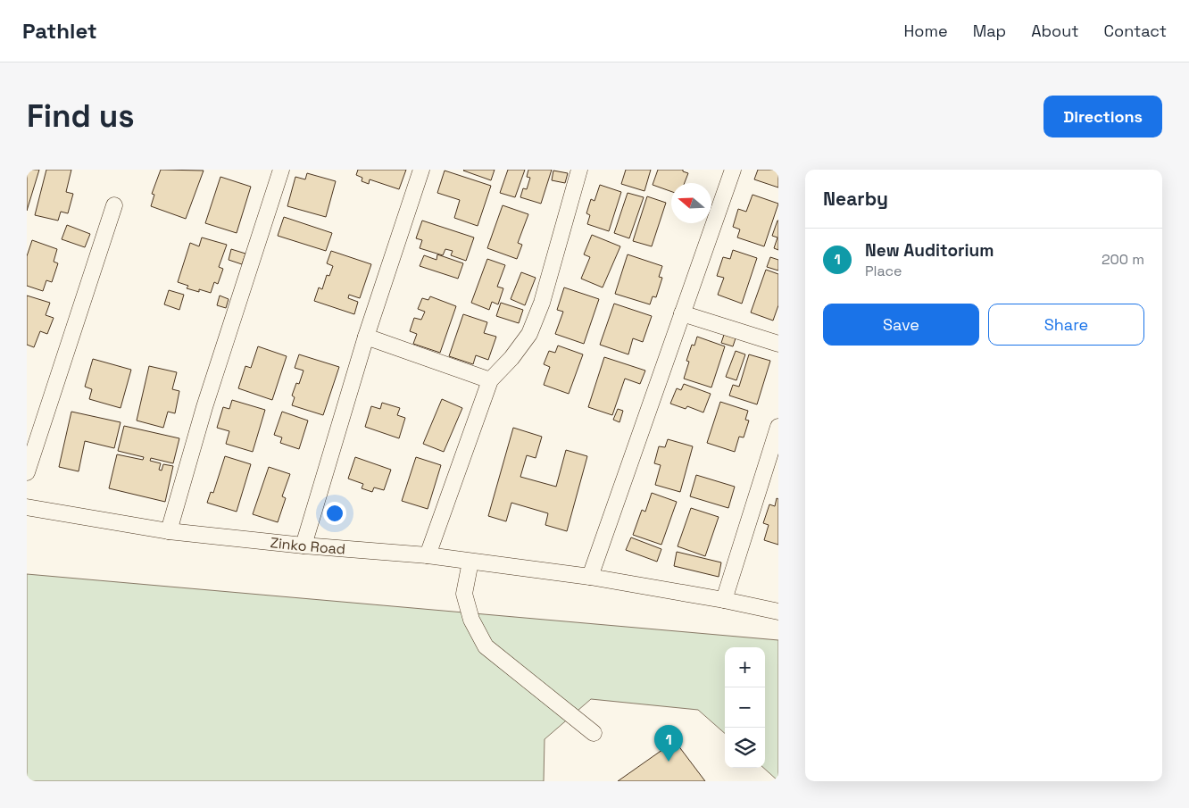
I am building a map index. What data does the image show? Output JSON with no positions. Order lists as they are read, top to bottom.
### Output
{
  "streets": {
    "street": ["Zinko Road"]
  },
  "north": "left",
  "page": {
    "header": "Pathlet",
    "nav": [
      "Home",
      "Map",
      "About",
      "Contact"
    ],
    "buttons": [
      "Directions",
      ["Save", "Share"]
    ],
    "title": "Find us",
    "heading": "Nearby",
    "list": [
      {
        "mark": "1",
        "name": "New Auditorium",
        "note": "Place",
        "value": "200 m"
      }
    ],
    "map_buttons": ["+", "−"],
    "pins": "1"
  }
}
